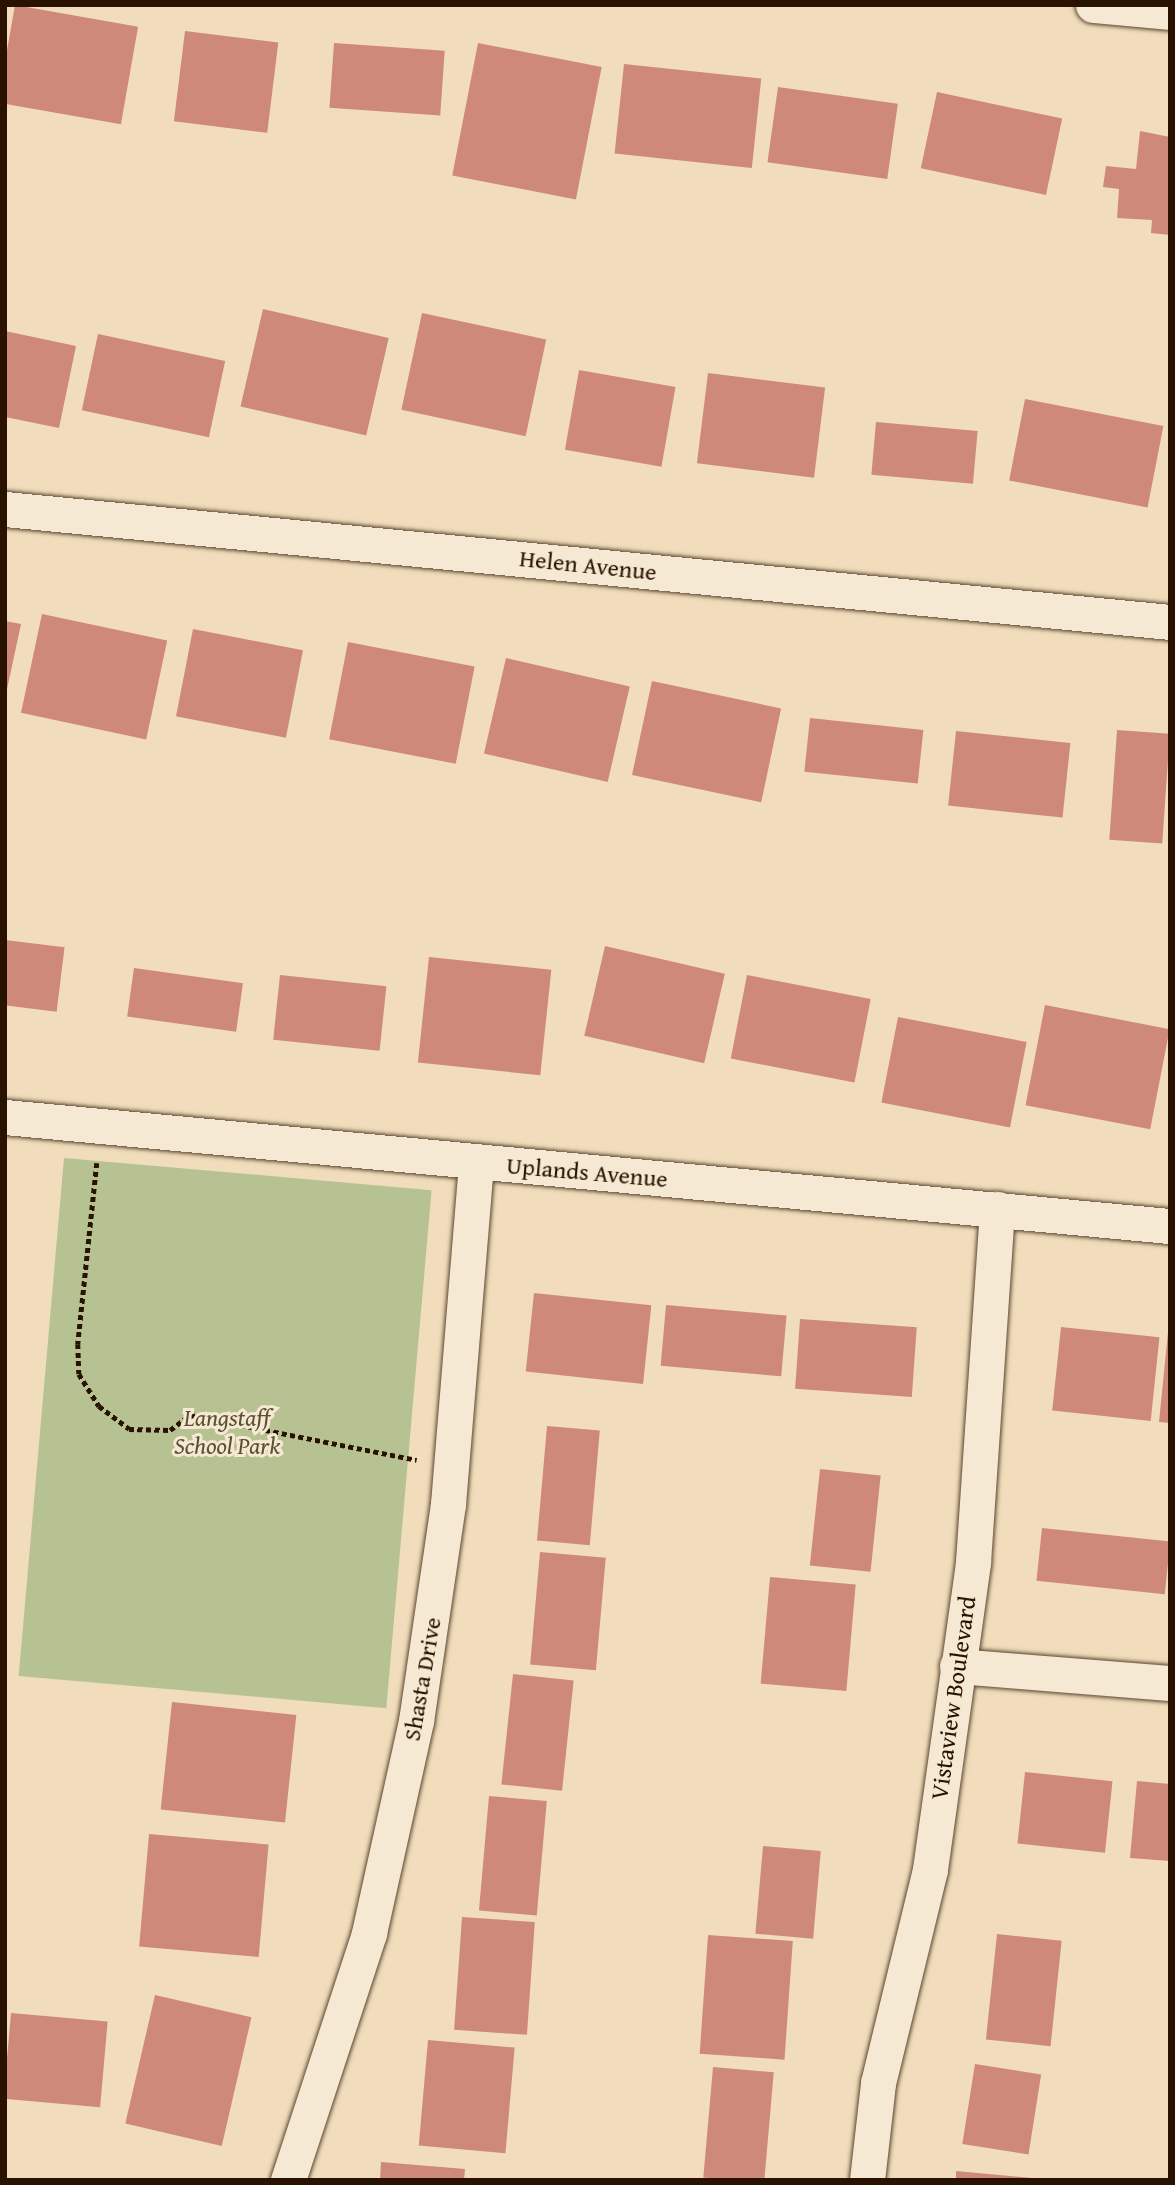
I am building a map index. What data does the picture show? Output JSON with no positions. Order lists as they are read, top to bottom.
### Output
{
  "streets": {
    "street": [
      "Helen Avenue",
      "Uplands Avenue",
      "Shasta Drive",
      "Vistaview Boulevard"
    ]
  },
  "crossings": [
    ["Uplands Avenue", "Shasta Drive"],
    ["Uplands Avenue", "Vistaview Boulevard"]
  ],
  "parks": ["Langstaff School Park"]
}
